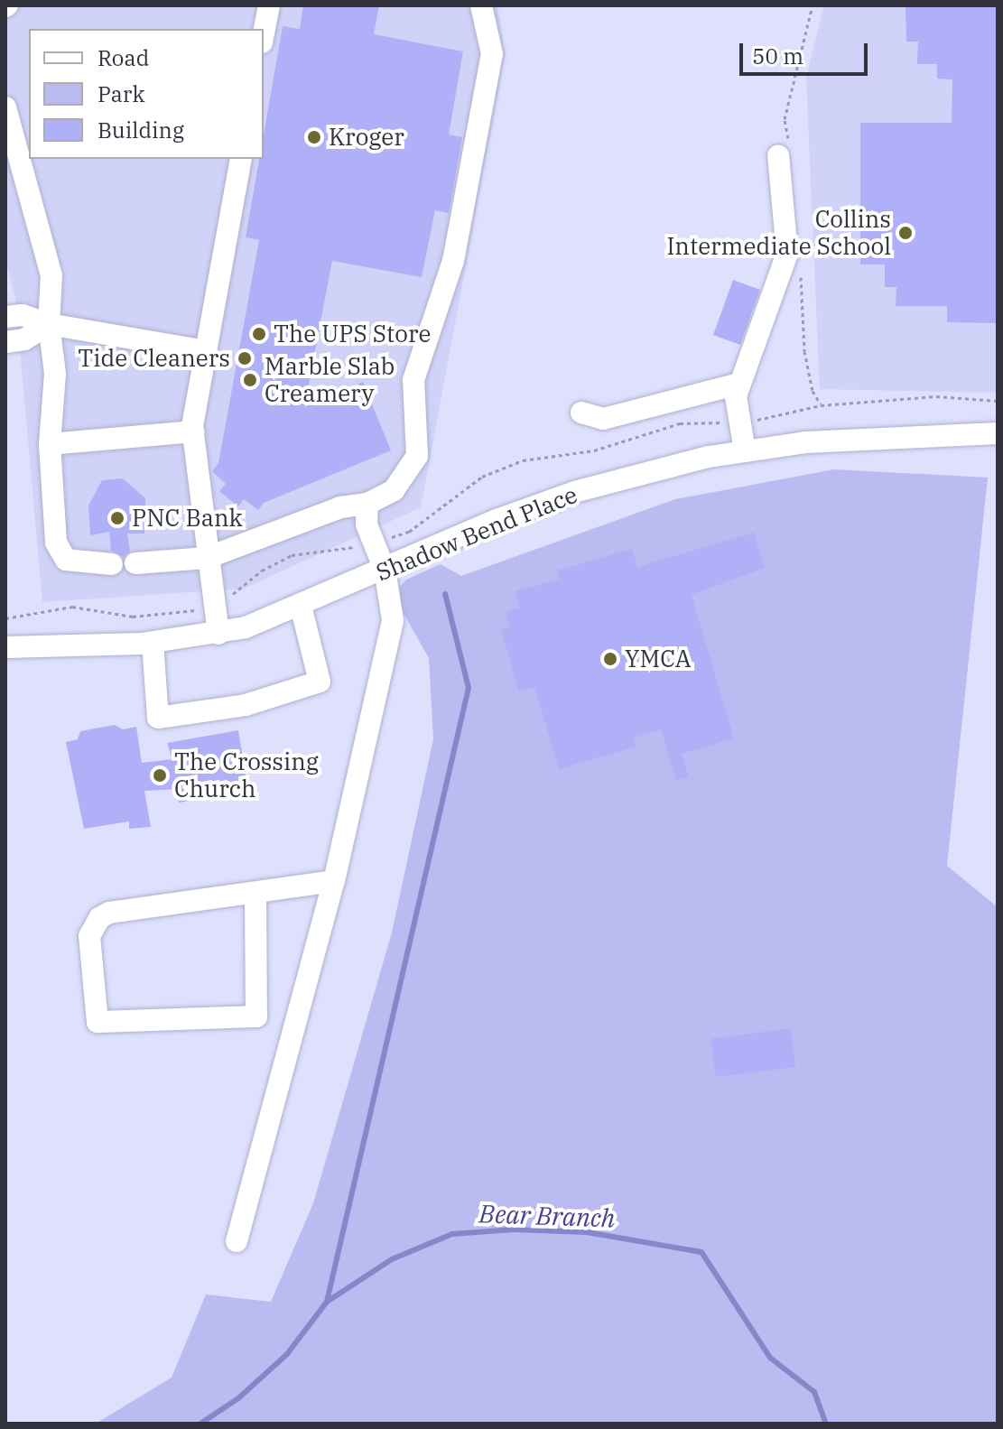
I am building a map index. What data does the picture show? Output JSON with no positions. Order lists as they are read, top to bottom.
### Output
{
  "streets": {
    "street": ["Shadow Bend Place"]
  },
  "water": ["Bear Branch"],
  "places": [
    "Kroger",
    "Collins Intermediate School",
    "The UPS Store",
    "Tide Cleaners",
    "Marble Slab Creamery",
    "PNC Bank",
    "YMCA",
    "The Crossing Church"
  ],
  "legend": ["Road", "Park", "Building"],
  "scale_bar": "50 m"
}
